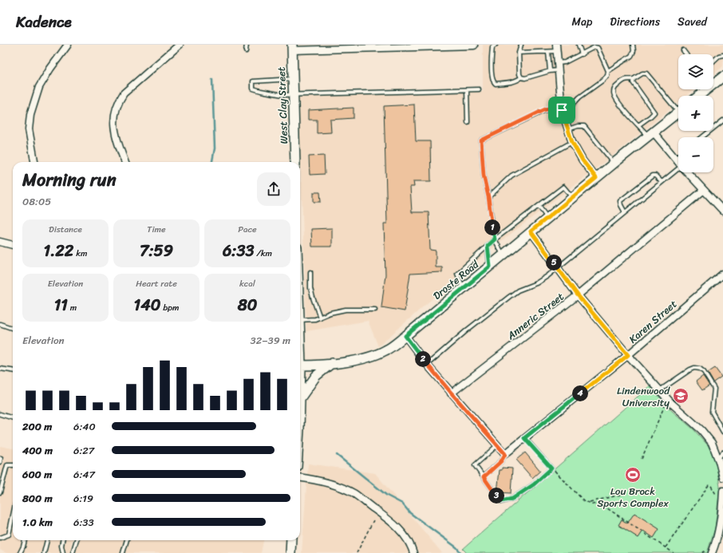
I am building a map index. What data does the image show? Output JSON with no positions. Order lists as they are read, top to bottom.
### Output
{
  "streets": {
    "street": [
      "West Clay Street",
      "Droste Road",
      "Anneric Street",
      "Karen Street"
    ]
  },
  "places": {
    "school or university": ["Lindenwood University"],
    "sports": ["Lou Brock Sports Complex"]
  },
  "page": {
    "header": "Kadence",
    "nav": ["Map", "Directions", "Saved"],
    "map_buttons": ["+", "−"],
    "heading": ["Morning run", "08:05"],
    "stats": [
      ["Distance", "1.22 km"],
      ["Time", "7:59"],
      ["Pace", "6:33 /km"],
      ["Elevation", "11 m"],
      ["Heart rate", "140 bpm"],
      ["kcal", "80"]
    ],
    "pins": [
      "1",
      "5",
      "2",
      "4",
      "3"
    ],
    "chart": ["Elevation", "32–39 m"],
    "list": [
      {
        "name": "200 m",
        "note": "6:40"
      },
      {
        "name": "400 m",
        "note": "6:27"
      },
      {
        "name": "600 m",
        "note": "6:47"
      },
      {
        "name": "800 m",
        "note": "6:19"
      },
      {
        "name": "1.0 km",
        "note": "6:33"
      }
    ]
  }
}
